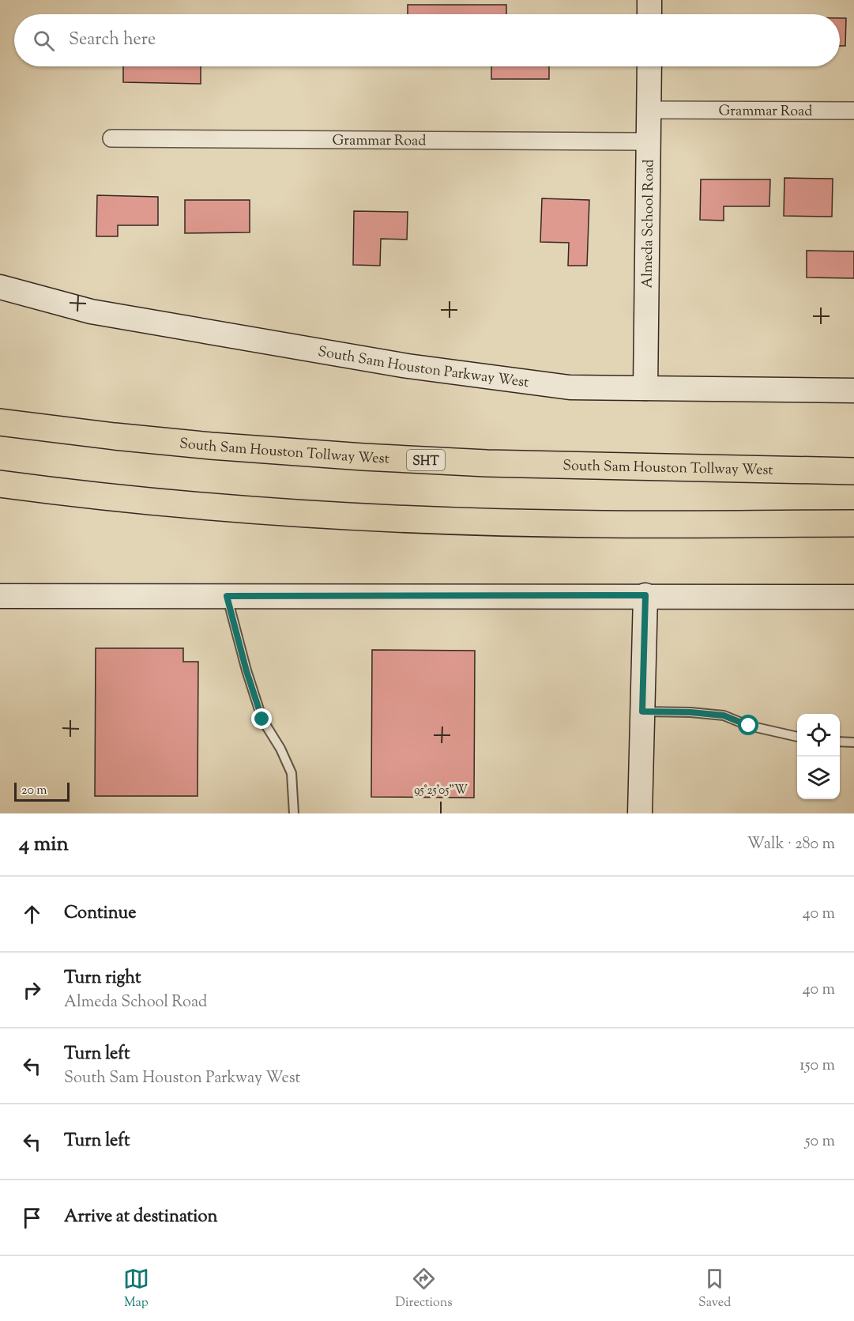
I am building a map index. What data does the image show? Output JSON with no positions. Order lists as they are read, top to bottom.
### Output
{
  "streets": {
    "highway": ["South Sam Houston Tollway West", "SHT"],
    "main road": ["Almeda School Road", "South Sam Houston Parkway West"],
    "street": ["Grammar Road"]
  },
  "crossings": [
    ["Grammar Road", "Almeda School Road"],
    ["Almeda School Road", "South Sam Houston Parkway West"]
  ],
  "scale_bar": "20 m",
  "page": {
    "search": "Search here",
    "scale": "20 m",
    "heading": ["4 min", "Walk · 280 m"],
    "list": [
      ["Continue", "40 m"],
      ["Turn right", "Almeda School Road", "40 m"],
      ["Turn left", "South Sam Houston Parkway West", "150 m"],
      ["Turn left", "50 m"],
      "Arrive at destination"
    ],
    "nav": ["Map", "Directions", "Saved"]
  },
  "coordinates": ["95°25'05\"W"]
}
